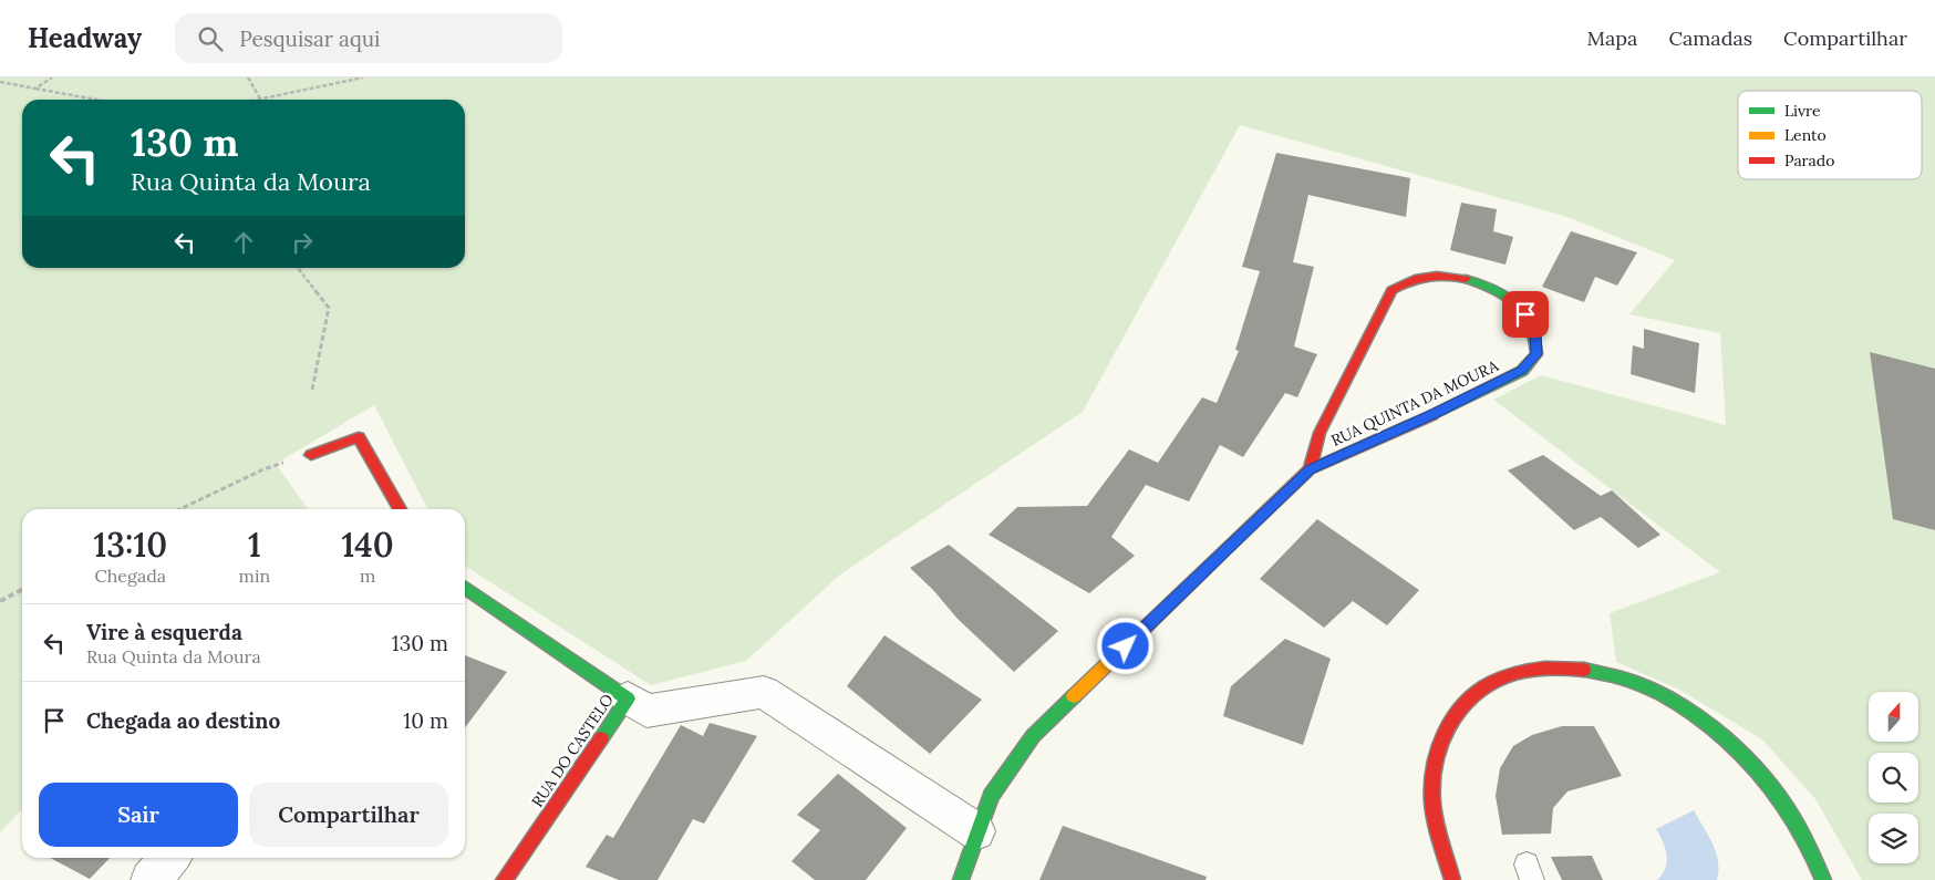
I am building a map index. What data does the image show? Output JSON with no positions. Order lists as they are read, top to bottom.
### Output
{
  "streets": {
    "street": ["RUA QUINTA DA MOURA", "RUA DO CASTELO"]
  },
  "legend": ["Livre", "Lento", "Parado"],
  "north": "top",
  "page": {
    "header": "Headway",
    "search": "Pesquisar aqui",
    "nav": ["Mapa", "Camadas", "Compartilhar"],
    "turn": ["130 m", "Rua Quinta da Moura"],
    "eta": [
      "13:10",
      "Chegada",
      "1",
      "min",
      "140",
      "m"
    ],
    "list": [
      {
        "name": "Vire à esquerda",
        "note": "Rua Quinta da Moura",
        "value": "130 m"
      },
      {
        "name": "Chegada ao destino",
        "value": "10 m"
      }
    ],
    "buttons": ["Sair", "Compartilhar"]
  }
}
